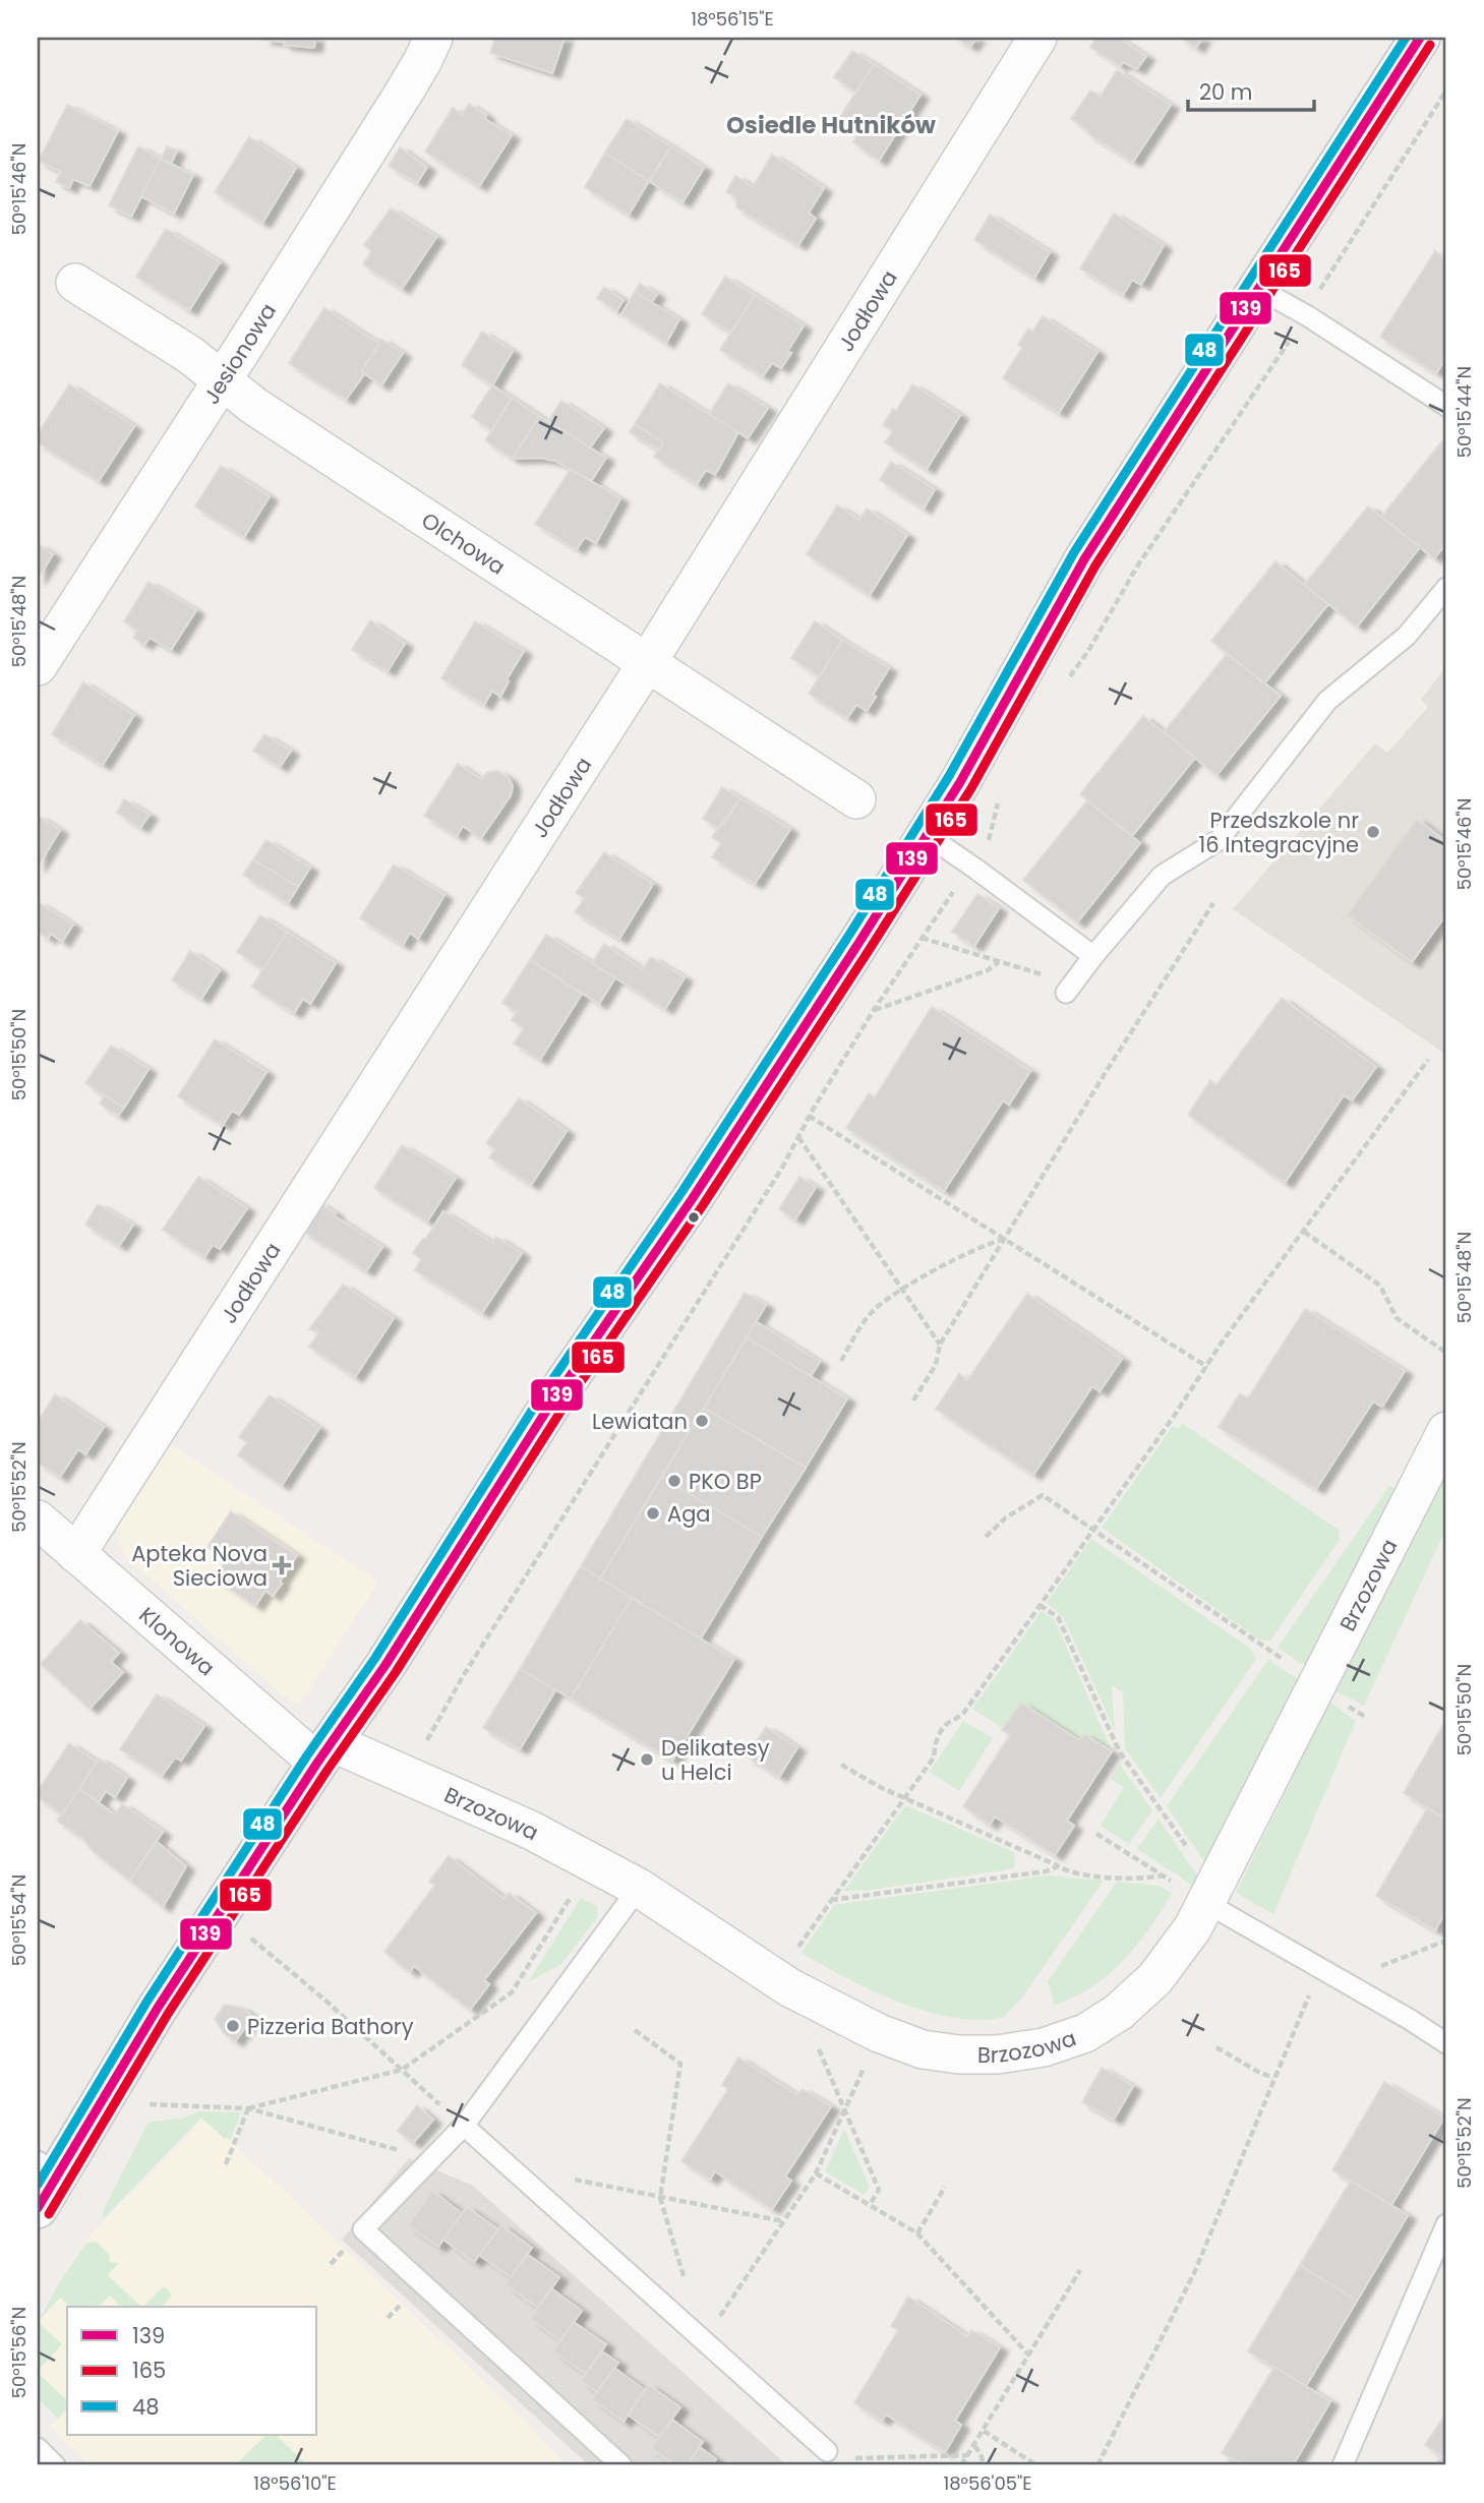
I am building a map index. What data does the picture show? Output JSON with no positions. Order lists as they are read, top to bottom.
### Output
{
  "streets": {
    "street": [
      "Jodłowa",
      "Jesionowa",
      "Olchowa",
      "Brzozowa",
      "Klonowa"
    ]
  },
  "crossings": [
    ["Jodłowa", "Olchowa"],
    ["Jodłowa", "Klonowa"],
    ["Jesionowa", "Olchowa"],
    ["Brzozowa", "Klonowa"]
  ],
  "districts": ["Osiedle Hutników"],
  "places": {
    "other": [
      "Przedszkole nr 16 Integracyjne",
      "Lewiatan",
      "PKO BP",
      "Aga",
      "Delikatesy u Helci",
      "Pizzeria Bathory"
    ],
    "health": ["Apteka Nova Sieciowa"]
  },
  "lines": ["transit line 139", "transit line 48", "transit line 165"],
  "legend": ["139", "165", "48"],
  "scale_bar": "20 m",
  "coordinates": [
    "18°56'15\"E",
    "50°15'46\"N",
    "50°15'44\"N",
    "50°15'48\"N",
    "50°15'50\"N",
    "50°15'52\"N",
    "50°15'54\"N",
    "50°15'56\"N",
    "18°56'10\"E",
    "18°56'05\"E"
  ]
}
